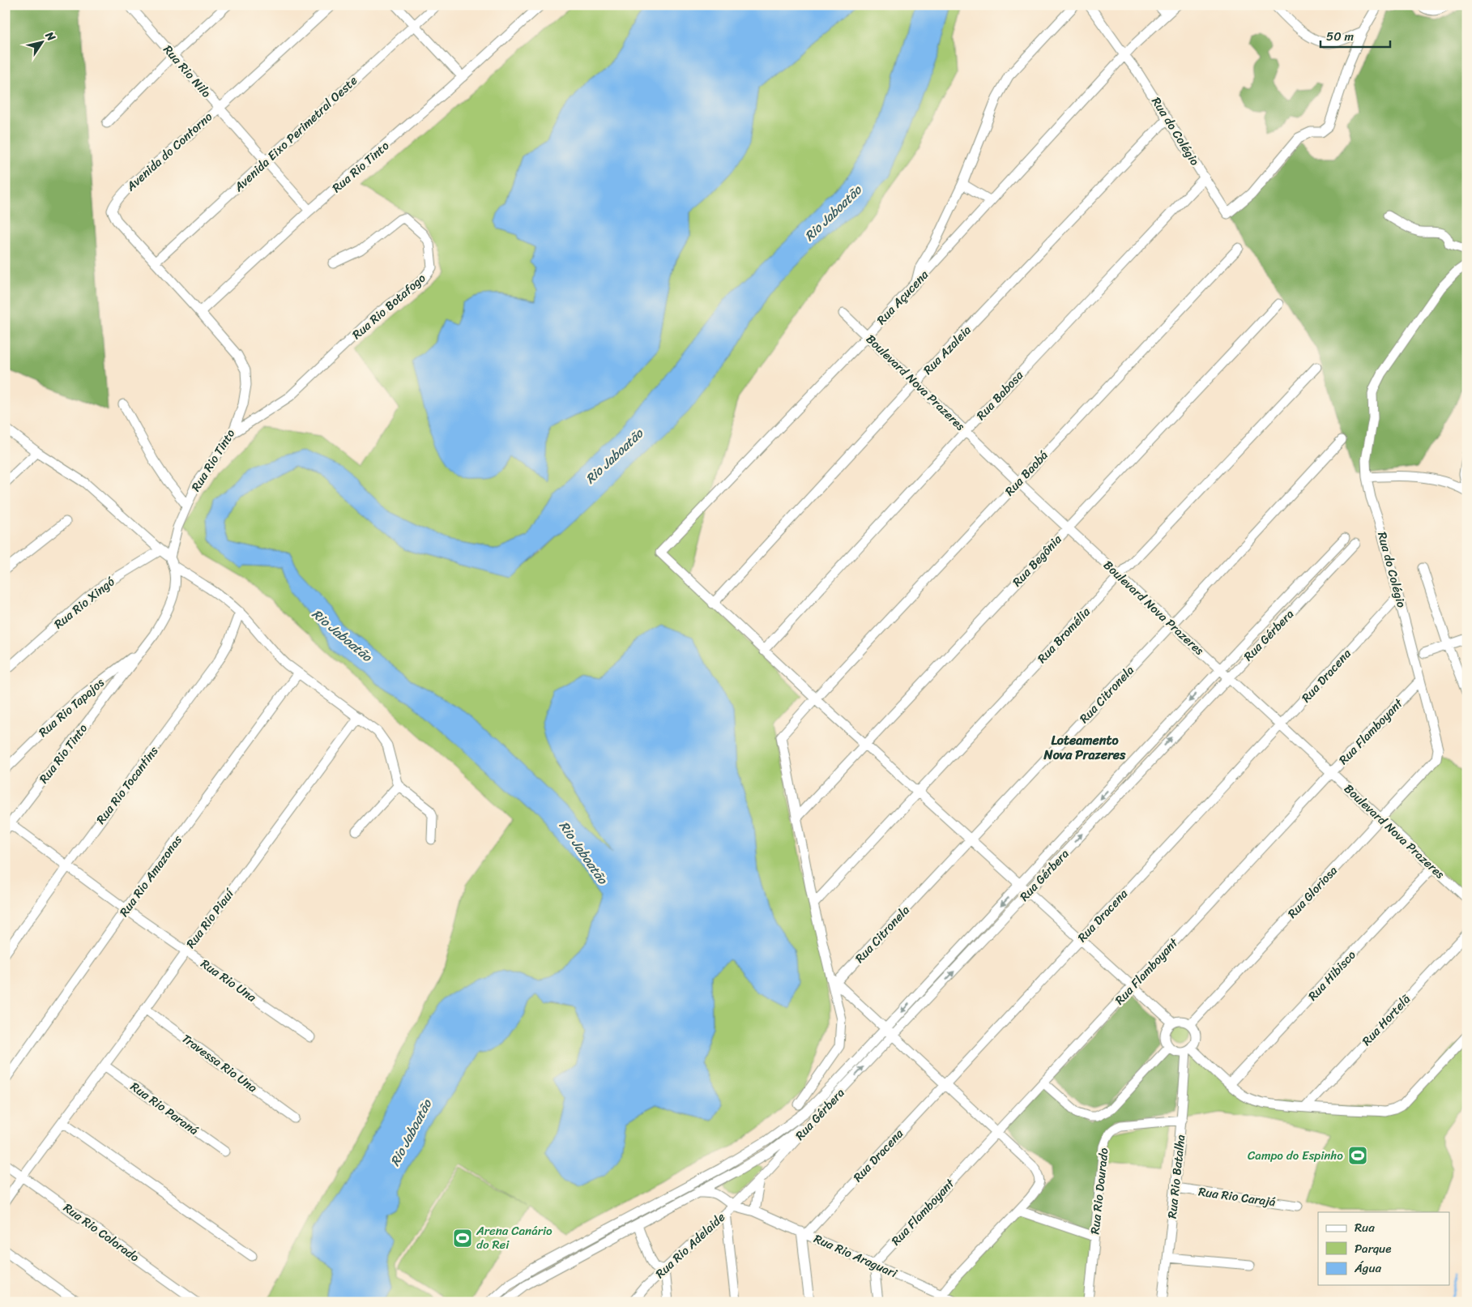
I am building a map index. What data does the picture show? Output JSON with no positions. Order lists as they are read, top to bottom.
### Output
{
  "streets": {
    "street": [
      "Rua Rio Nilo",
      "Rua do Colégio",
      "Avenida Eixo Perimetral Oeste",
      "Avenida do Contorno",
      "Rua Rio Tinto",
      "Rua Açucena",
      "Rua Rio Botafogo",
      "Rua Azaleia",
      "Boulevard Nova Prazeres",
      "Rua Babosa",
      "Rua Baobá",
      "Rua Begônia",
      "Rua Rio Xingó",
      "Rua Bromélia",
      "Rua Gérbera",
      "Rua Dracena",
      "Rua Citronela",
      "Rua Rio Tapajos",
      "Rua Flamboyant",
      "Rua Rio Tocantins",
      "Rua Rio Amazonas",
      "Rua Gloriosa",
      "Rua Rio Piauí",
      "Rua Hibisco",
      "Rua Rio Una",
      "Rua Hortelã",
      "Travessa Rio Una",
      "Rua Rio Paraná",
      "Rua Rio Batalha",
      "Rua Rio Dourado",
      "Rua Rio Carajá",
      "Rua Rio Colorado",
      "Rua Rio Adelaide",
      "Rua Rio Araguari"
    ]
  },
  "crossings": [
    ["Rua Rio Nilo", "Avenida Eixo Perimetral Oeste"],
    ["Rua Rio Nilo", "Avenida do Contorno"],
    ["Rua Rio Nilo", "Rua Rio Tinto"],
    ["Rua do Colégio", "Rua Açucena"],
    ["Rua do Colégio", "Rua Azaleia"],
    ["Rua do Colégio", "Rua Babosa"],
    ["Rua do Colégio", "Rua Dracena"],
    ["Rua do Colégio", "Rua Flamboyant"],
    ["Rua do Colégio", "Rua Gloriosa"],
    ["Avenida Eixo Perimetral Oeste", "Avenida do Contorno"],
    ["Avenida do Contorno", "Rua Rio Tinto"],
    ["Rua Rio Tinto", "Rua Rio Botafogo"],
    ["Rua Rio Tinto", "Rua Rio Tapajos"],
    ["Rua Rio Tinto", "Rua Rio Una"],
    ["Rua Açucena", "Rua Azaleia"],
    ["Rua Açucena", "Boulevard Nova Prazeres"],
    ["Rua Azaleia", "Boulevard Nova Prazeres"],
    ["Boulevard Nova Prazeres", "Rua Babosa"],
    ["Boulevard Nova Prazeres", "Rua Baobá"],
    ["Boulevard Nova Prazeres", "Rua Begônia"],
    ["Boulevard Nova Prazeres", "Rua Bromélia"],
    ["Boulevard Nova Prazeres", "Rua Gérbera"],
    ["Boulevard Nova Prazeres", "Rua Dracena"],
    ["Boulevard Nova Prazeres", "Rua Citronela"],
    ["Boulevard Nova Prazeres", "Rua Flamboyant"],
    ["Boulevard Nova Prazeres", "Rua Gloriosa"],
    ["Boulevard Nova Prazeres", "Rua Hibisco"],
    ["Rua Gérbera", "Rua Rio Adelaide"],
    ["Rua Dracena", "Rua Rio Araguari"],
    ["Rua Flamboyant", "Rua Rio Araguari"],
    ["Rua Rio Tocantins", "Rua Rio Una"],
    ["Rua Rio Amazonas", "Rua Rio Una"],
    ["Rua Gloriosa", "Rua Rio Batalha"],
    ["Rua Rio Piauí", "Rua Rio Una"],
    ["Rua Rio Piauí", "Travessa Rio Una"],
    ["Rua Rio Piauí", "Rua Rio Paraná"],
    ["Rua Rio Piauí", "Rua Rio Colorado"],
    ["Rua Rio Batalha", "Rua Rio Dourado"],
    ["Rua Rio Batalha", "Rua Rio Carajá"],
    ["Rua Rio Adelaide", "Rua Rio Araguari"]
  ],
  "districts": ["Loteamento Nova Prazeres"],
  "water": ["Rio Jaboatão"],
  "places": {
    "sports": ["Campo do Espinho", "Arena Canário do Rei"]
  },
  "legend": ["Rua", "Parque", "Água"],
  "scale_bar": "50 m",
  "north": "top right"
}
